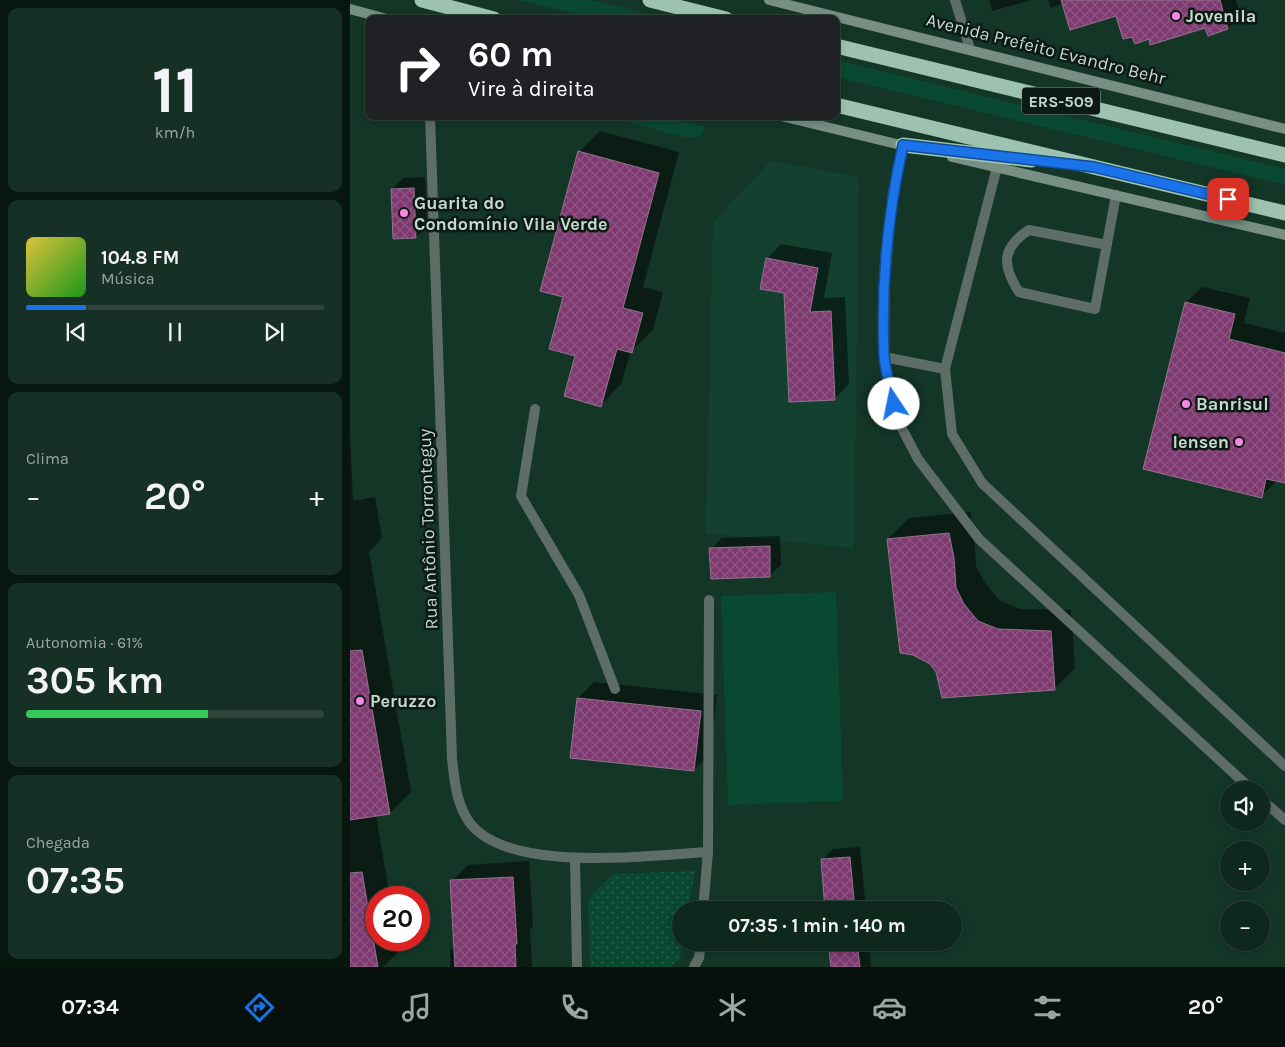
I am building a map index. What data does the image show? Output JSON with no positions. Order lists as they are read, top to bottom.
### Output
{
  "streets": {
    "highway": ["ERS-509"],
    "main road": ["Avenida Prefeito Evandro Behr"],
    "street": ["Rua Antônio Torronteguy"]
  },
  "places": [
    "Jovenila",
    "Guarita do Condomínio Vila Verde",
    "Banrisul",
    "Iensen",
    "Peruzzo"
  ],
  "page": {
    "tile": [
      ["11", "km/h"],
      "Clima",
      ["Autonomia · 61%", "305 km"],
      ["Chegada", "07:35"]
    ],
    "turn": ["60 m", "Vire à direita"],
    "song": ["104.8 FM", "Música"],
    "heat": ["−", "20°", "+"],
    "map_buttons": ["+", "−"],
    "limit": "20",
    "trip": "07:35 · 1 min · 140 m",
    "tabs": ["07:34", "20°"]
  }
}
